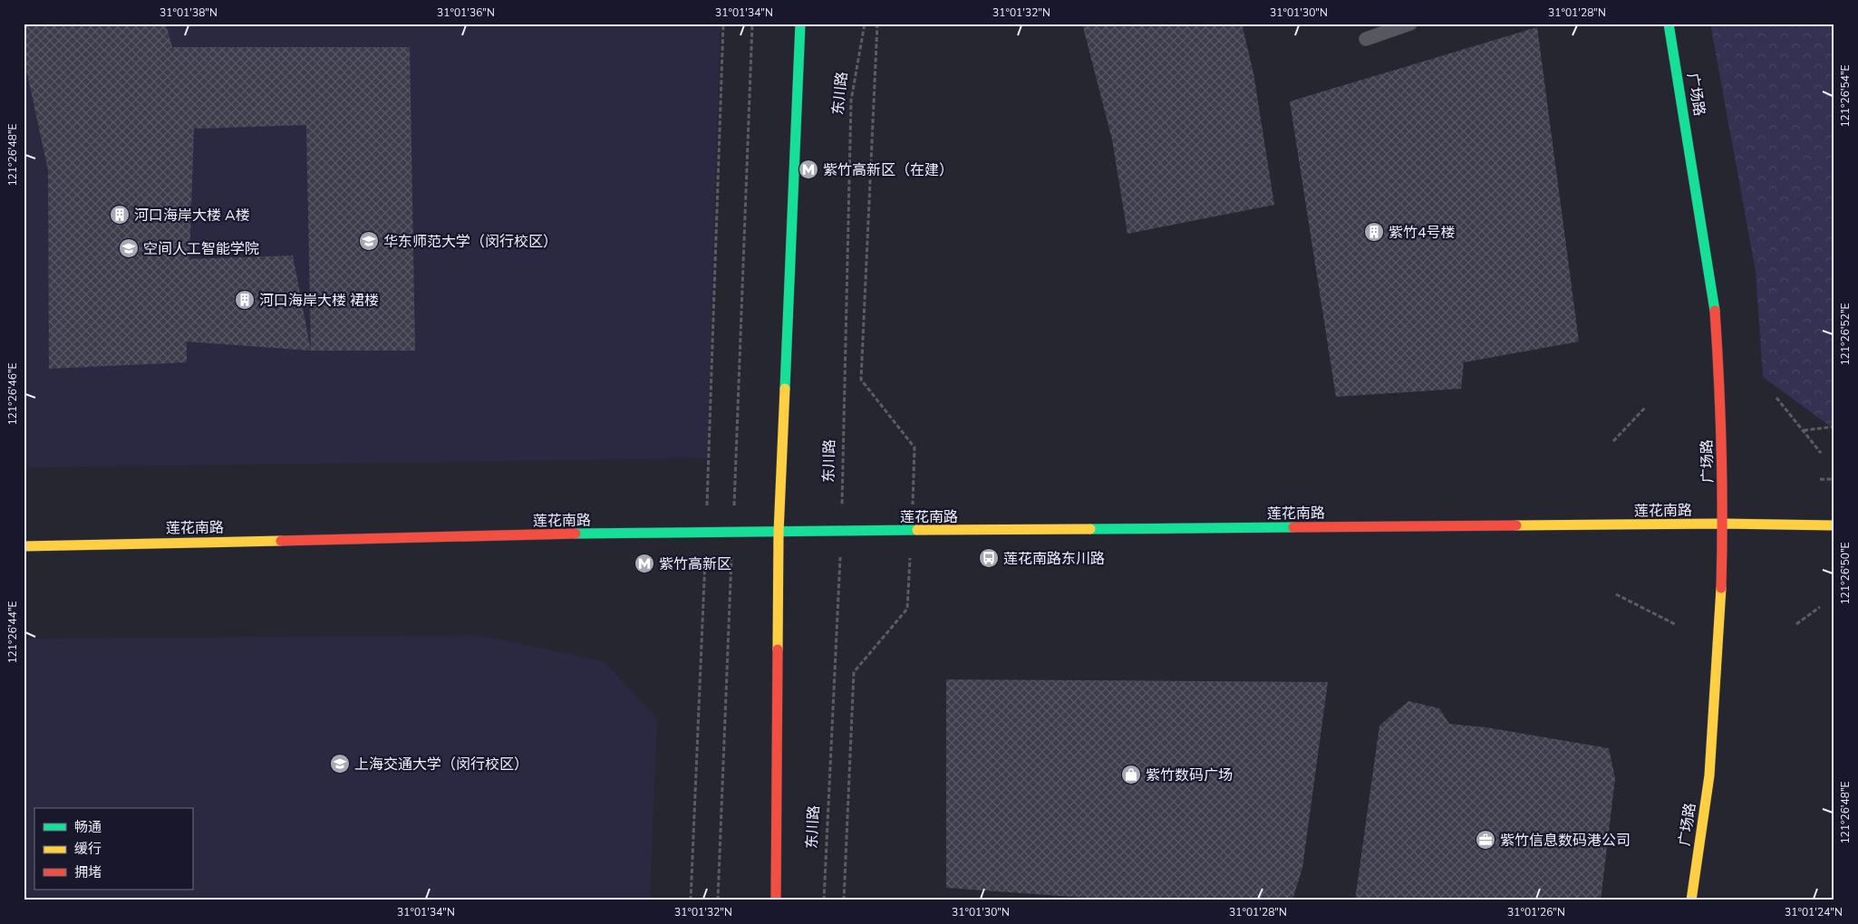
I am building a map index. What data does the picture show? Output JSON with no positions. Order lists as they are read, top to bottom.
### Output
{
  "streets": {
    "main road": ["广场路", "莲花南路"],
    "path": ["东川路"]
  },
  "crossings": [
    ["东川路", "莲花南路"],
    ["广场路", "莲花南路"]
  ],
  "places": {
    "metro station": ["紫竹高新区（在建）", "紫竹高新区"],
    "building": ["河口海岸大楼 A楼", "紫竹4号楼", "河口海岸大楼 裙楼"],
    "school or university": ["华东师范大学（闵行校区）", "空间人工智能学院", "上海交通大学（闵行校区）"],
    "bus stop": ["莲花南路东川路"],
    "shop": ["紫竹数码广场"],
    "office": ["紫竹信息数码港公司"]
  },
  "legend": ["畅通", "缓行", "拥堵"],
  "coordinates": [
    "31°01'38\"N",
    "31°01'36\"N",
    "31°01'34\"N",
    "31°01'32\"N",
    "31°01'30\"N",
    "31°01'28\"N",
    "121°26'54\"E",
    "121°26'48\"E",
    "121°26'52\"E",
    "121°26'46\"E",
    "121°26'50\"E",
    "121°26'44\"E",
    "31°01'26\"N",
    "31°01'24\"N"
  ]
}
